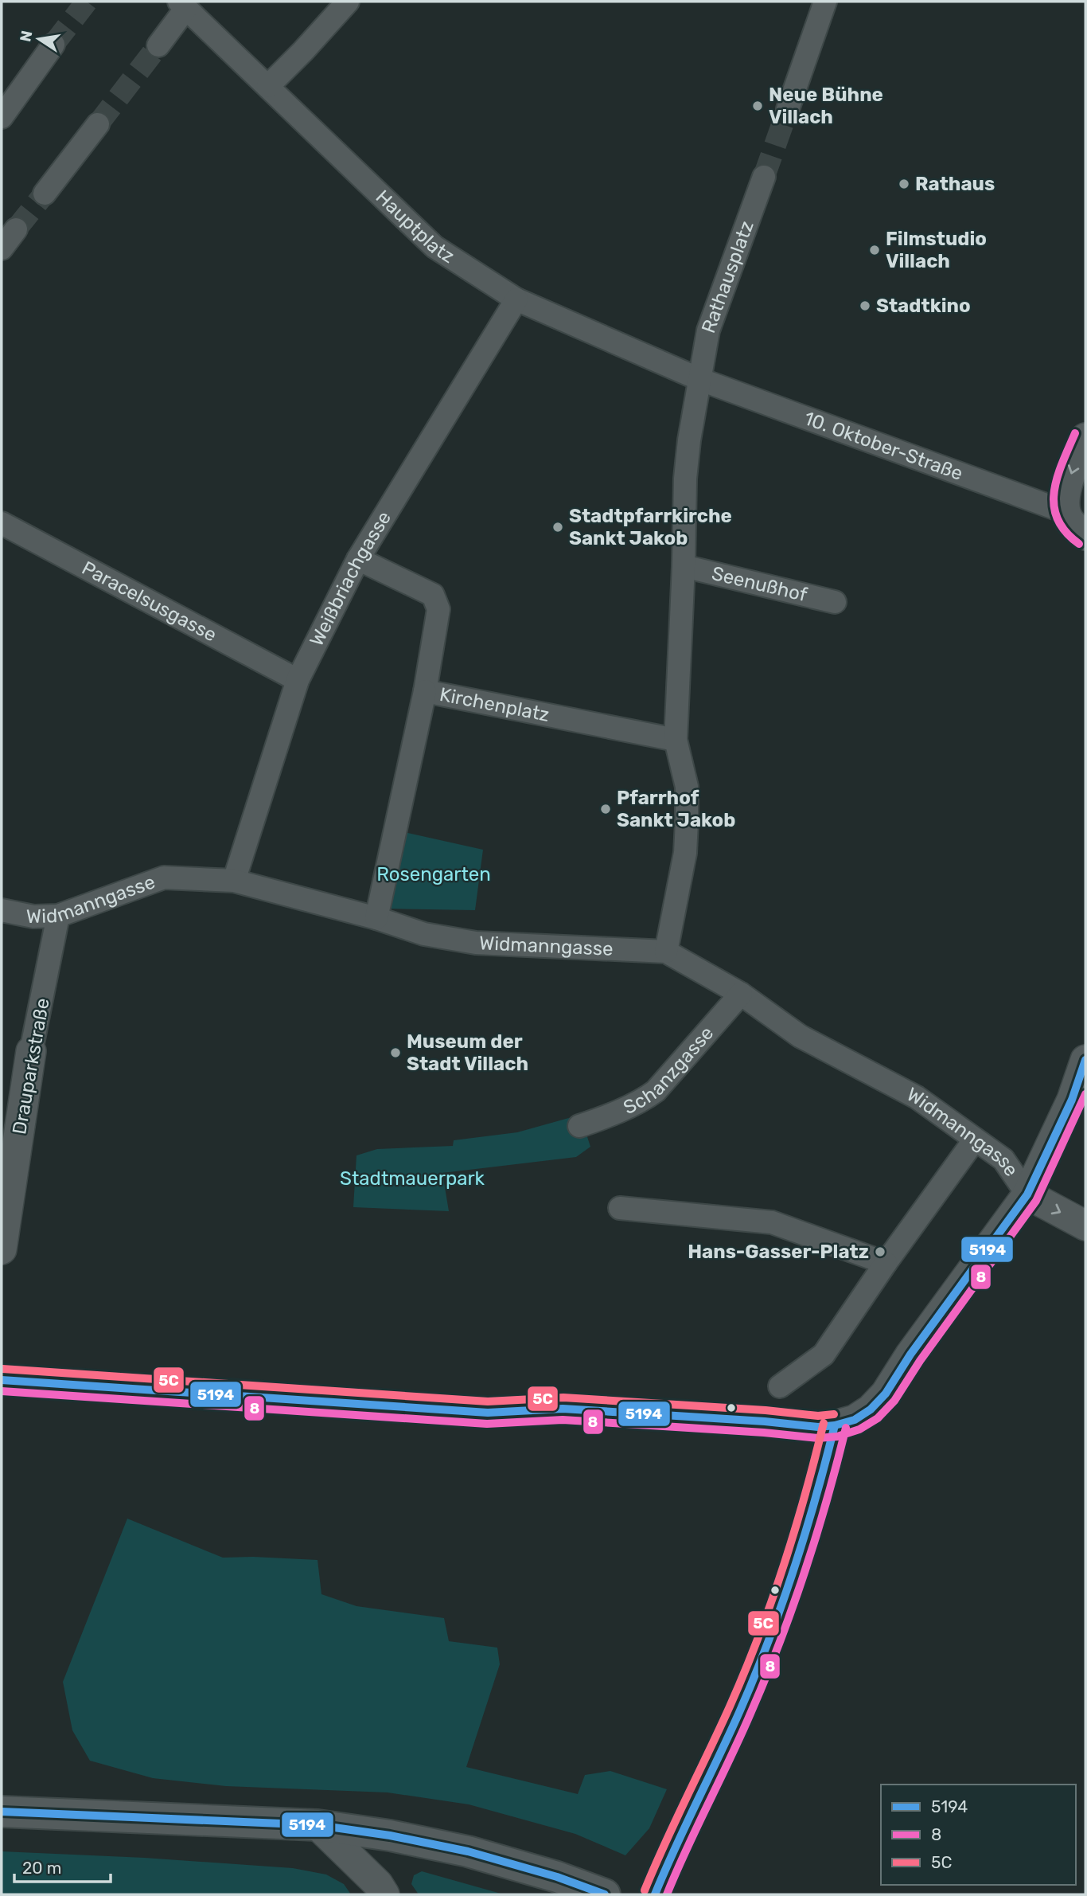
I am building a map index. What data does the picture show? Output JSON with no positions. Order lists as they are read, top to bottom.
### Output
{
  "streets": {
    "street": [
      "Hauptplatz",
      "Rathausplatz",
      "10. Oktober-Straße",
      "Weißbriachgasse",
      "Seenußhof",
      "Paracelsusgasse",
      "Kirchenplatz",
      "Widmanngasse",
      "Drauparkstraße",
      "Schanzgasse"
    ]
  },
  "crossings": [
    ["Hauptplatz", "Rathausplatz"],
    ["Hauptplatz", "10. Oktober-Straße"],
    ["Hauptplatz", "Weißbriachgasse"],
    ["Rathausplatz", "10. Oktober-Straße"],
    ["Weißbriachgasse", "Paracelsusgasse"],
    ["Weißbriachgasse", "Kirchenplatz"],
    ["Weißbriachgasse", "Widmanngasse"],
    ["Widmanngasse", "Drauparkstraße"],
    ["Widmanngasse", "Schanzgasse"]
  ],
  "parks": ["Rosengarten", "Stadtmauerpark"],
  "places": [
    "Neue Bühne Villach",
    "Rathaus",
    "Filmstudio Villach",
    "Stadtkino",
    "Stadtpfarrkirche Sankt Jakob",
    "Pfarrhof Sankt Jakob",
    "Museum der Stadt Villach",
    "Hans-Gasser-Platz"
  ],
  "lines": ["transit line 8", "transit line 5194", "transit line 5C"],
  "legend": ["5194", "8", "5C"],
  "scale_bar": "20 m",
  "north": "left"
}
